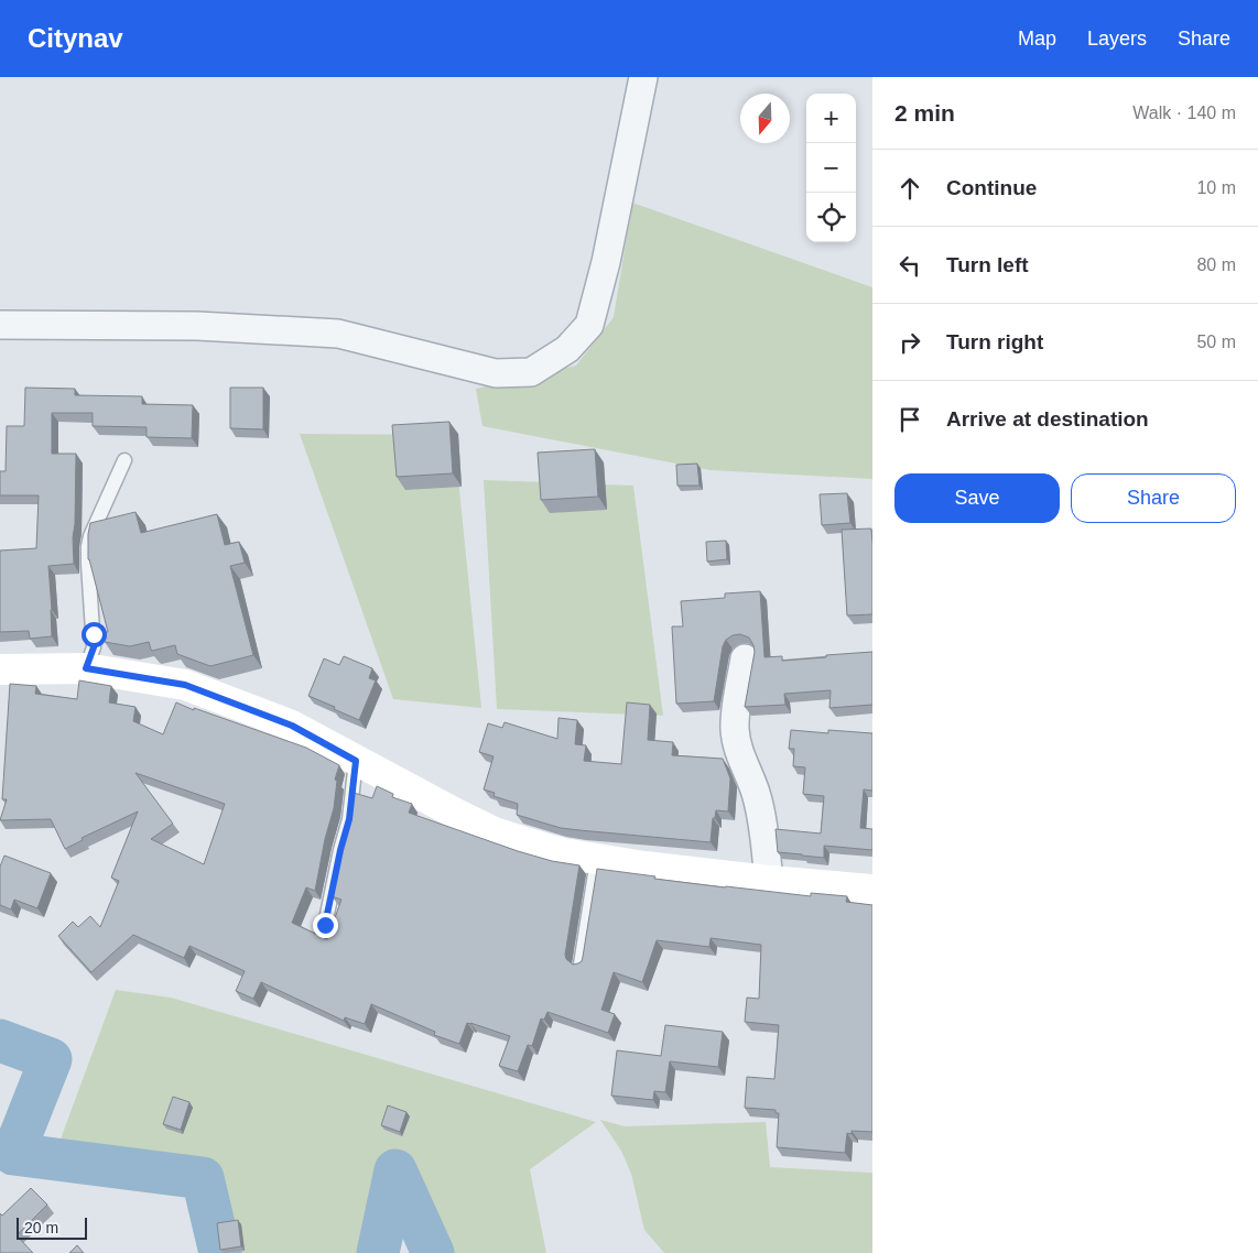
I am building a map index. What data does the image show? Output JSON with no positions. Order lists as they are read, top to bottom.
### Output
{
  "scale_bar": "20 m",
  "north": "bottom",
  "page": {
    "header": "Citynav",
    "nav": ["Map", "Layers", "Share"],
    "heading": ["2 min", "Walk · 140 m"],
    "map_buttons": ["+", "−"],
    "list": [
      ["Continue", "10 m"],
      ["Turn left", "80 m"],
      ["Turn right", "50 m"],
      "Arrive at destination"
    ],
    "buttons": ["Save", "Share"],
    "scale": "20 m"
  }
}
